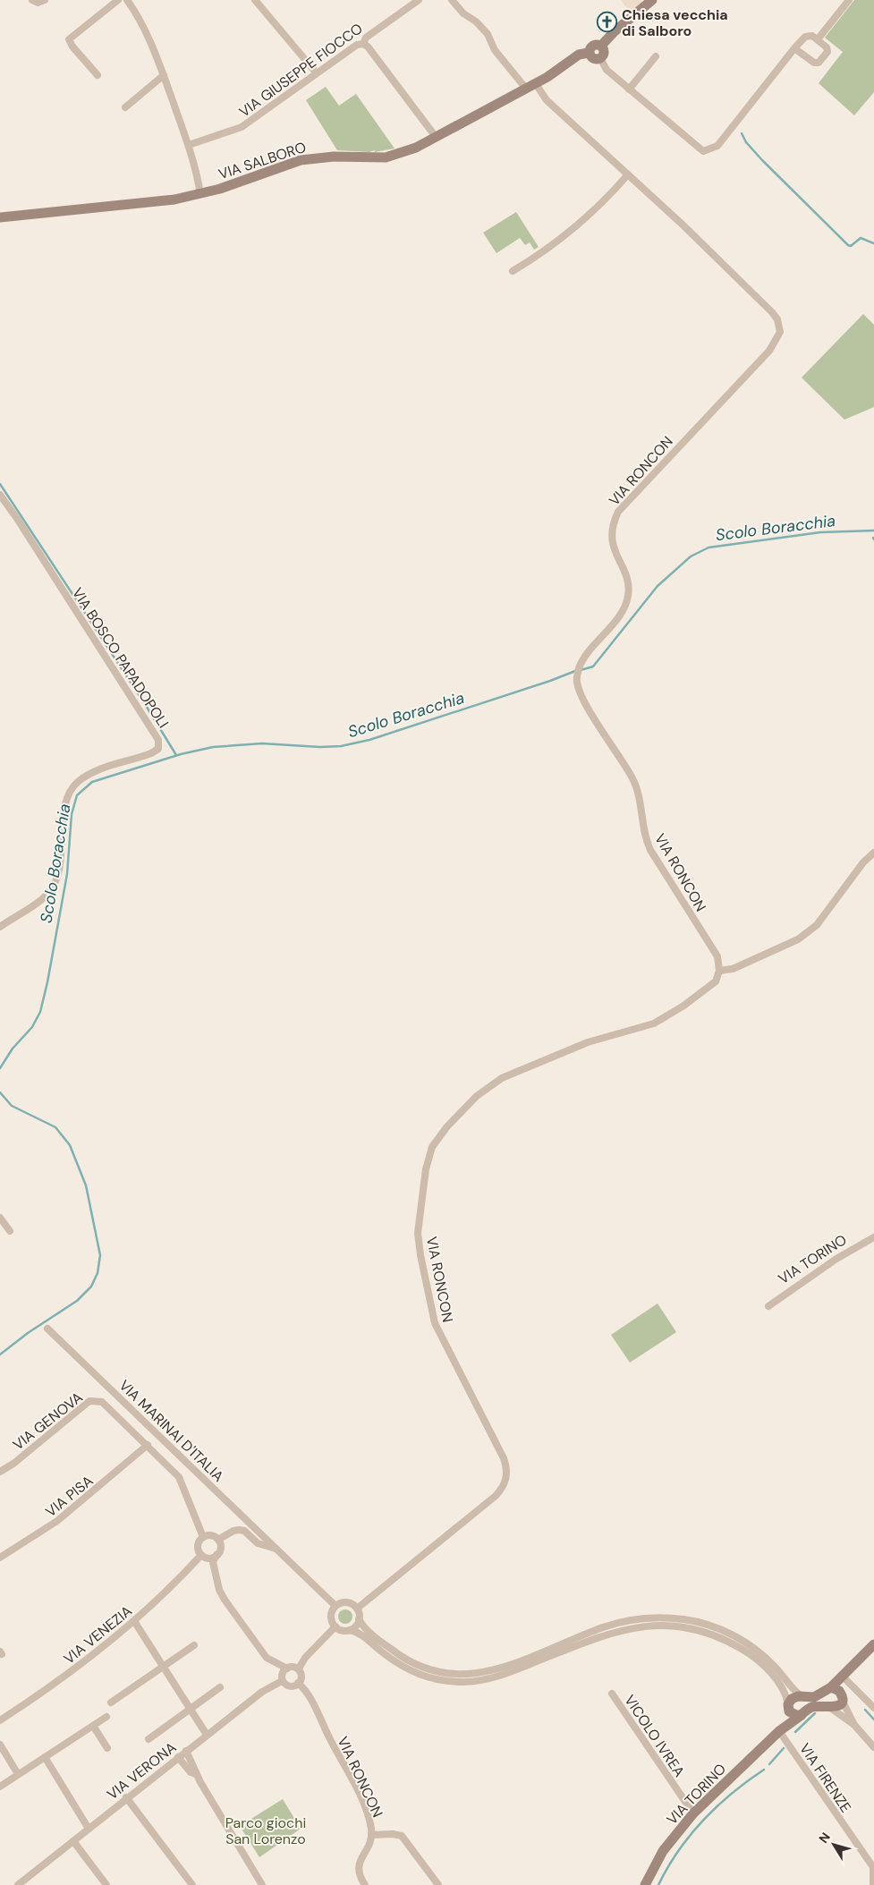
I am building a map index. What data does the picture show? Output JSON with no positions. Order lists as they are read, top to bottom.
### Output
{
  "streets": {
    "street": [
      "VIA GIUSEPPE FIOCCO",
      "VIA SALBORO",
      "VIA RONCON",
      "VIA BOSCO PAPADOPOLI",
      "VIA TORINO",
      "VIA GENOVA",
      "VIA MARINAI D'ITALIA",
      "VIA PISA",
      "VIA VENEZIA",
      "VICOLO IVREA",
      "VIA VERONA",
      "VIA FIRENZE"
    ]
  },
  "crossings": [
    ["VIA SALBORO", "VIA RONCON"],
    ["VIA RONCON", "VIA MARINAI D'ITALIA"],
    ["VIA RONCON", "VIA VERONA"],
    ["VIA TORINO", "VICOLO IVREA"],
    ["VIA TORINO", "VIA FIRENZE"],
    ["VIA GENOVA", "VIA MARINAI D'ITALIA"],
    ["VIA GENOVA", "VIA PISA"],
    ["VIA GENOVA", "VIA VENEZIA"],
    ["VIA MARINAI D'ITALIA", "VIA VENEZIA"]
  ],
  "water": ["Scolo Boracchia"],
  "parks": ["Parco giochi San Lorenzo"],
  "places": {
    "church": ["Chiesa vecchia di Salboro"]
  },
  "north": "top left"
}
